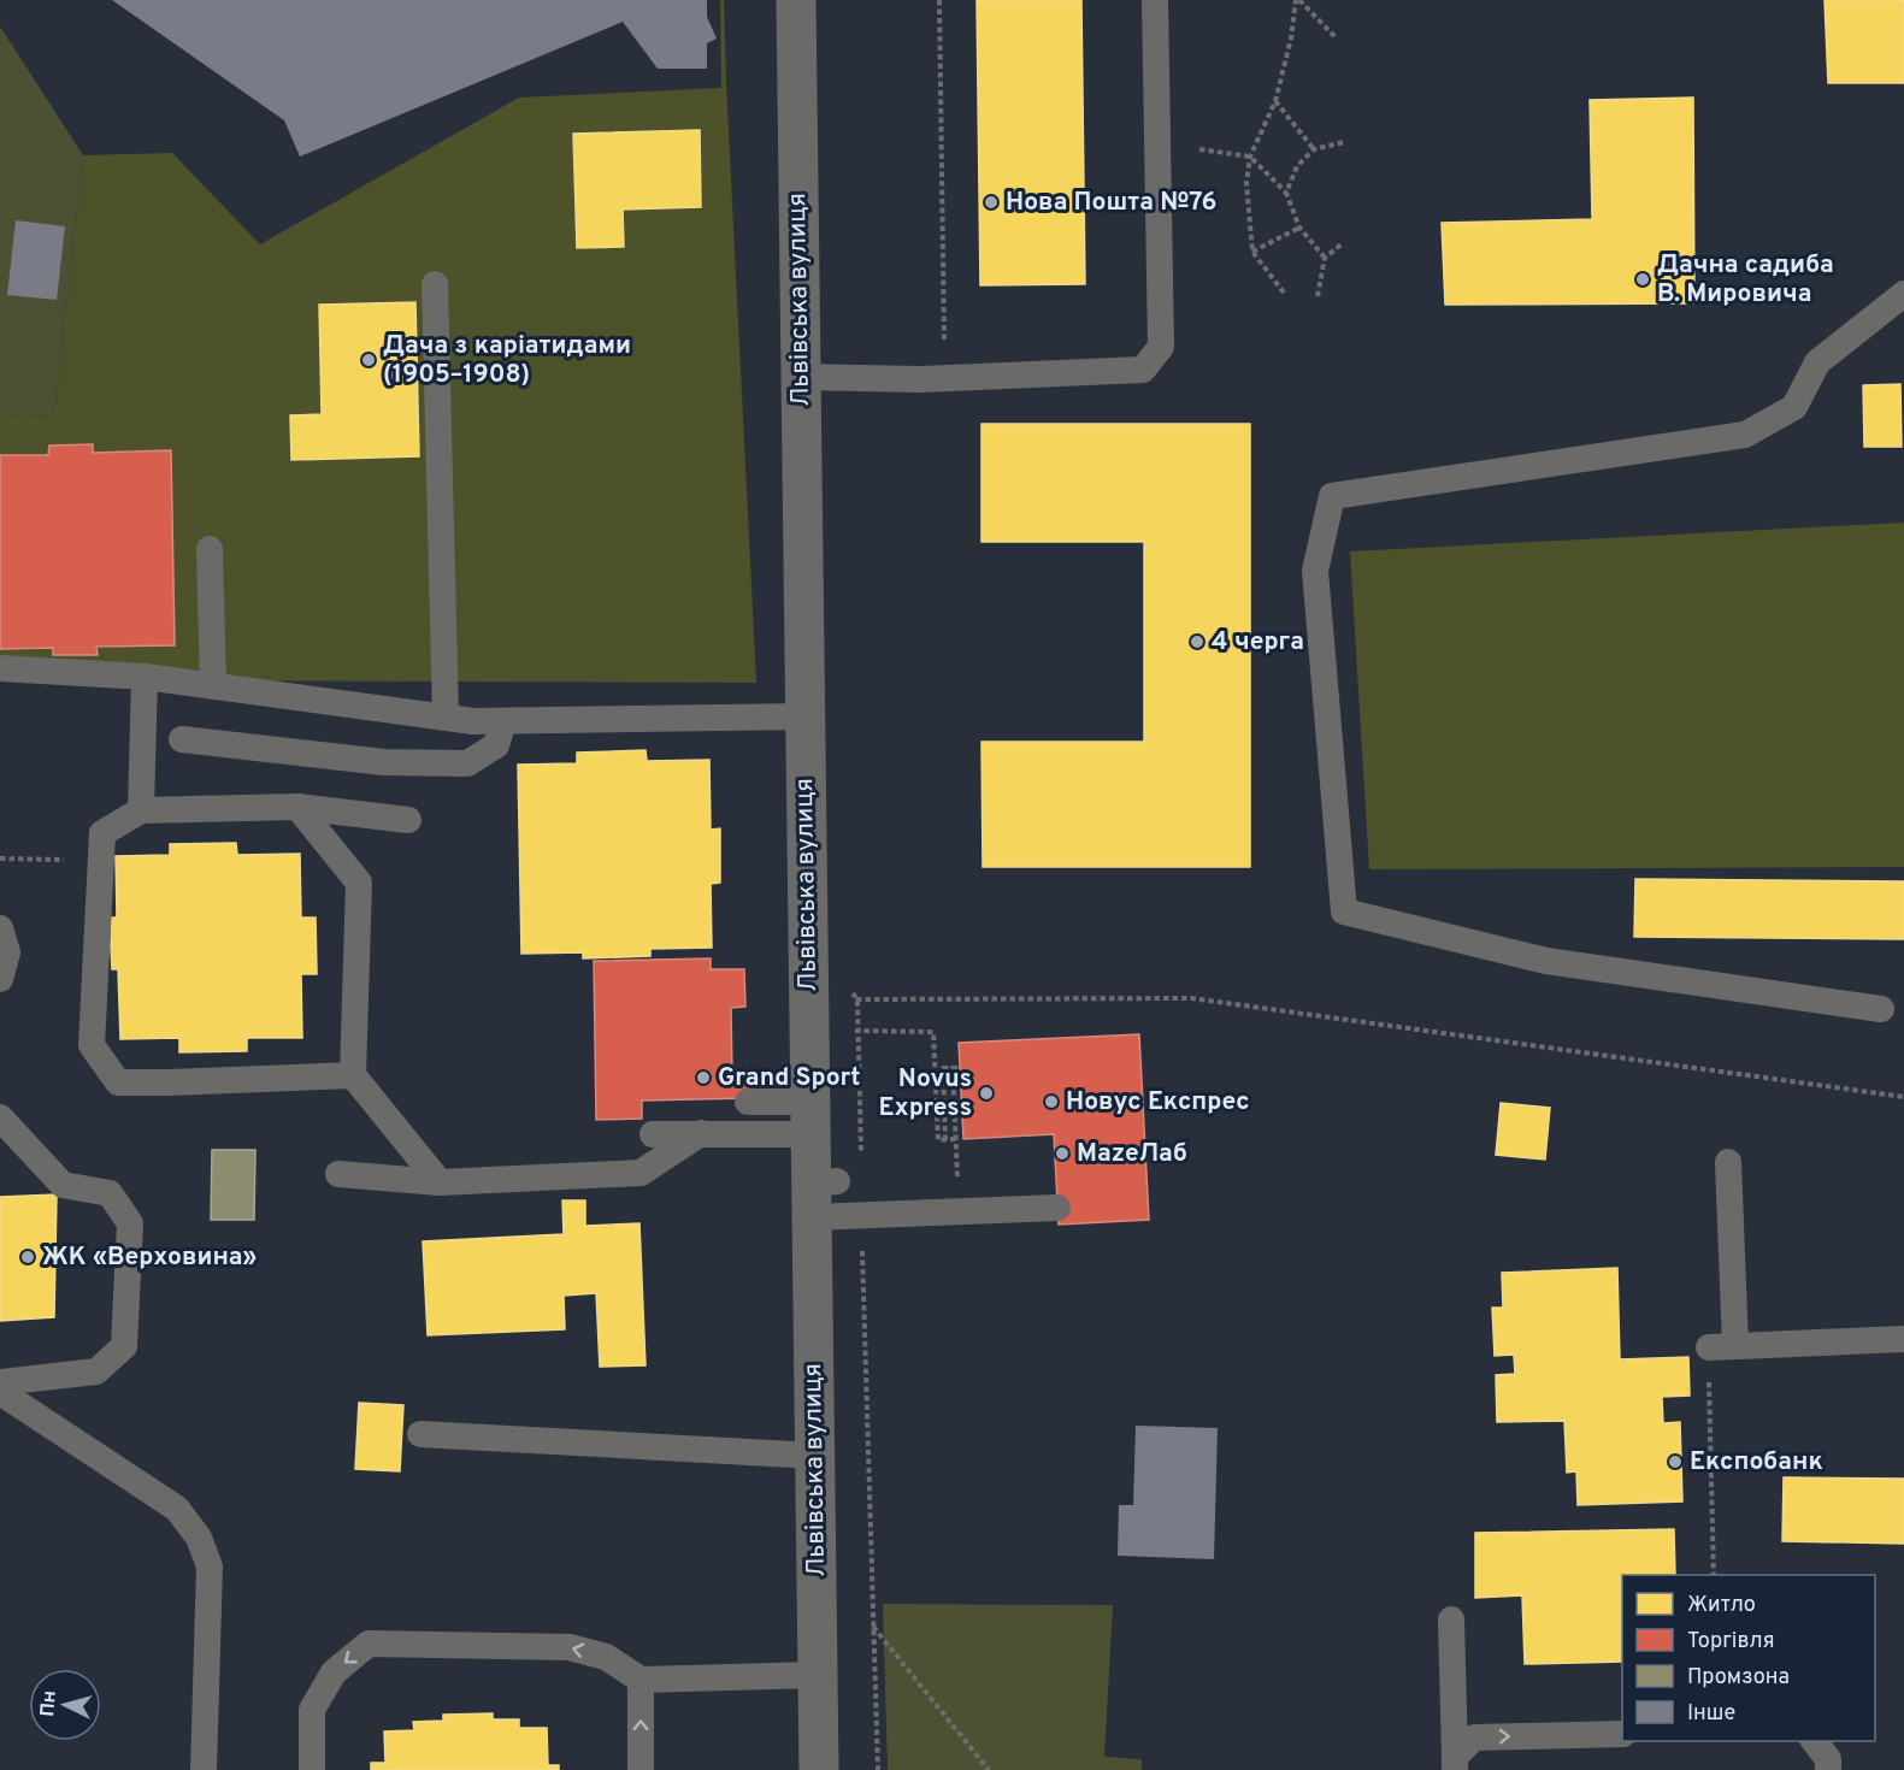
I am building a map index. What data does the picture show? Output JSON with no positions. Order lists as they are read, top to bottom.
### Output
{
  "streets": {
    "street": ["Львівська вулиця"]
  },
  "places": [
    "Нова Пошта №76",
    "Дачна садиба В. Мировича",
    "Дача з каріатидами (1905–1908)",
    "4 черга",
    "Grand Sport",
    "Novus Express",
    "Новус Експрес",
    "MazeЛаб",
    "ЖК «Верховина»",
    "Експобанк"
  ],
  "legend": [
    "Житло",
    "Торгівля",
    "Промзона",
    "Інше"
  ],
  "north": "left"
}
